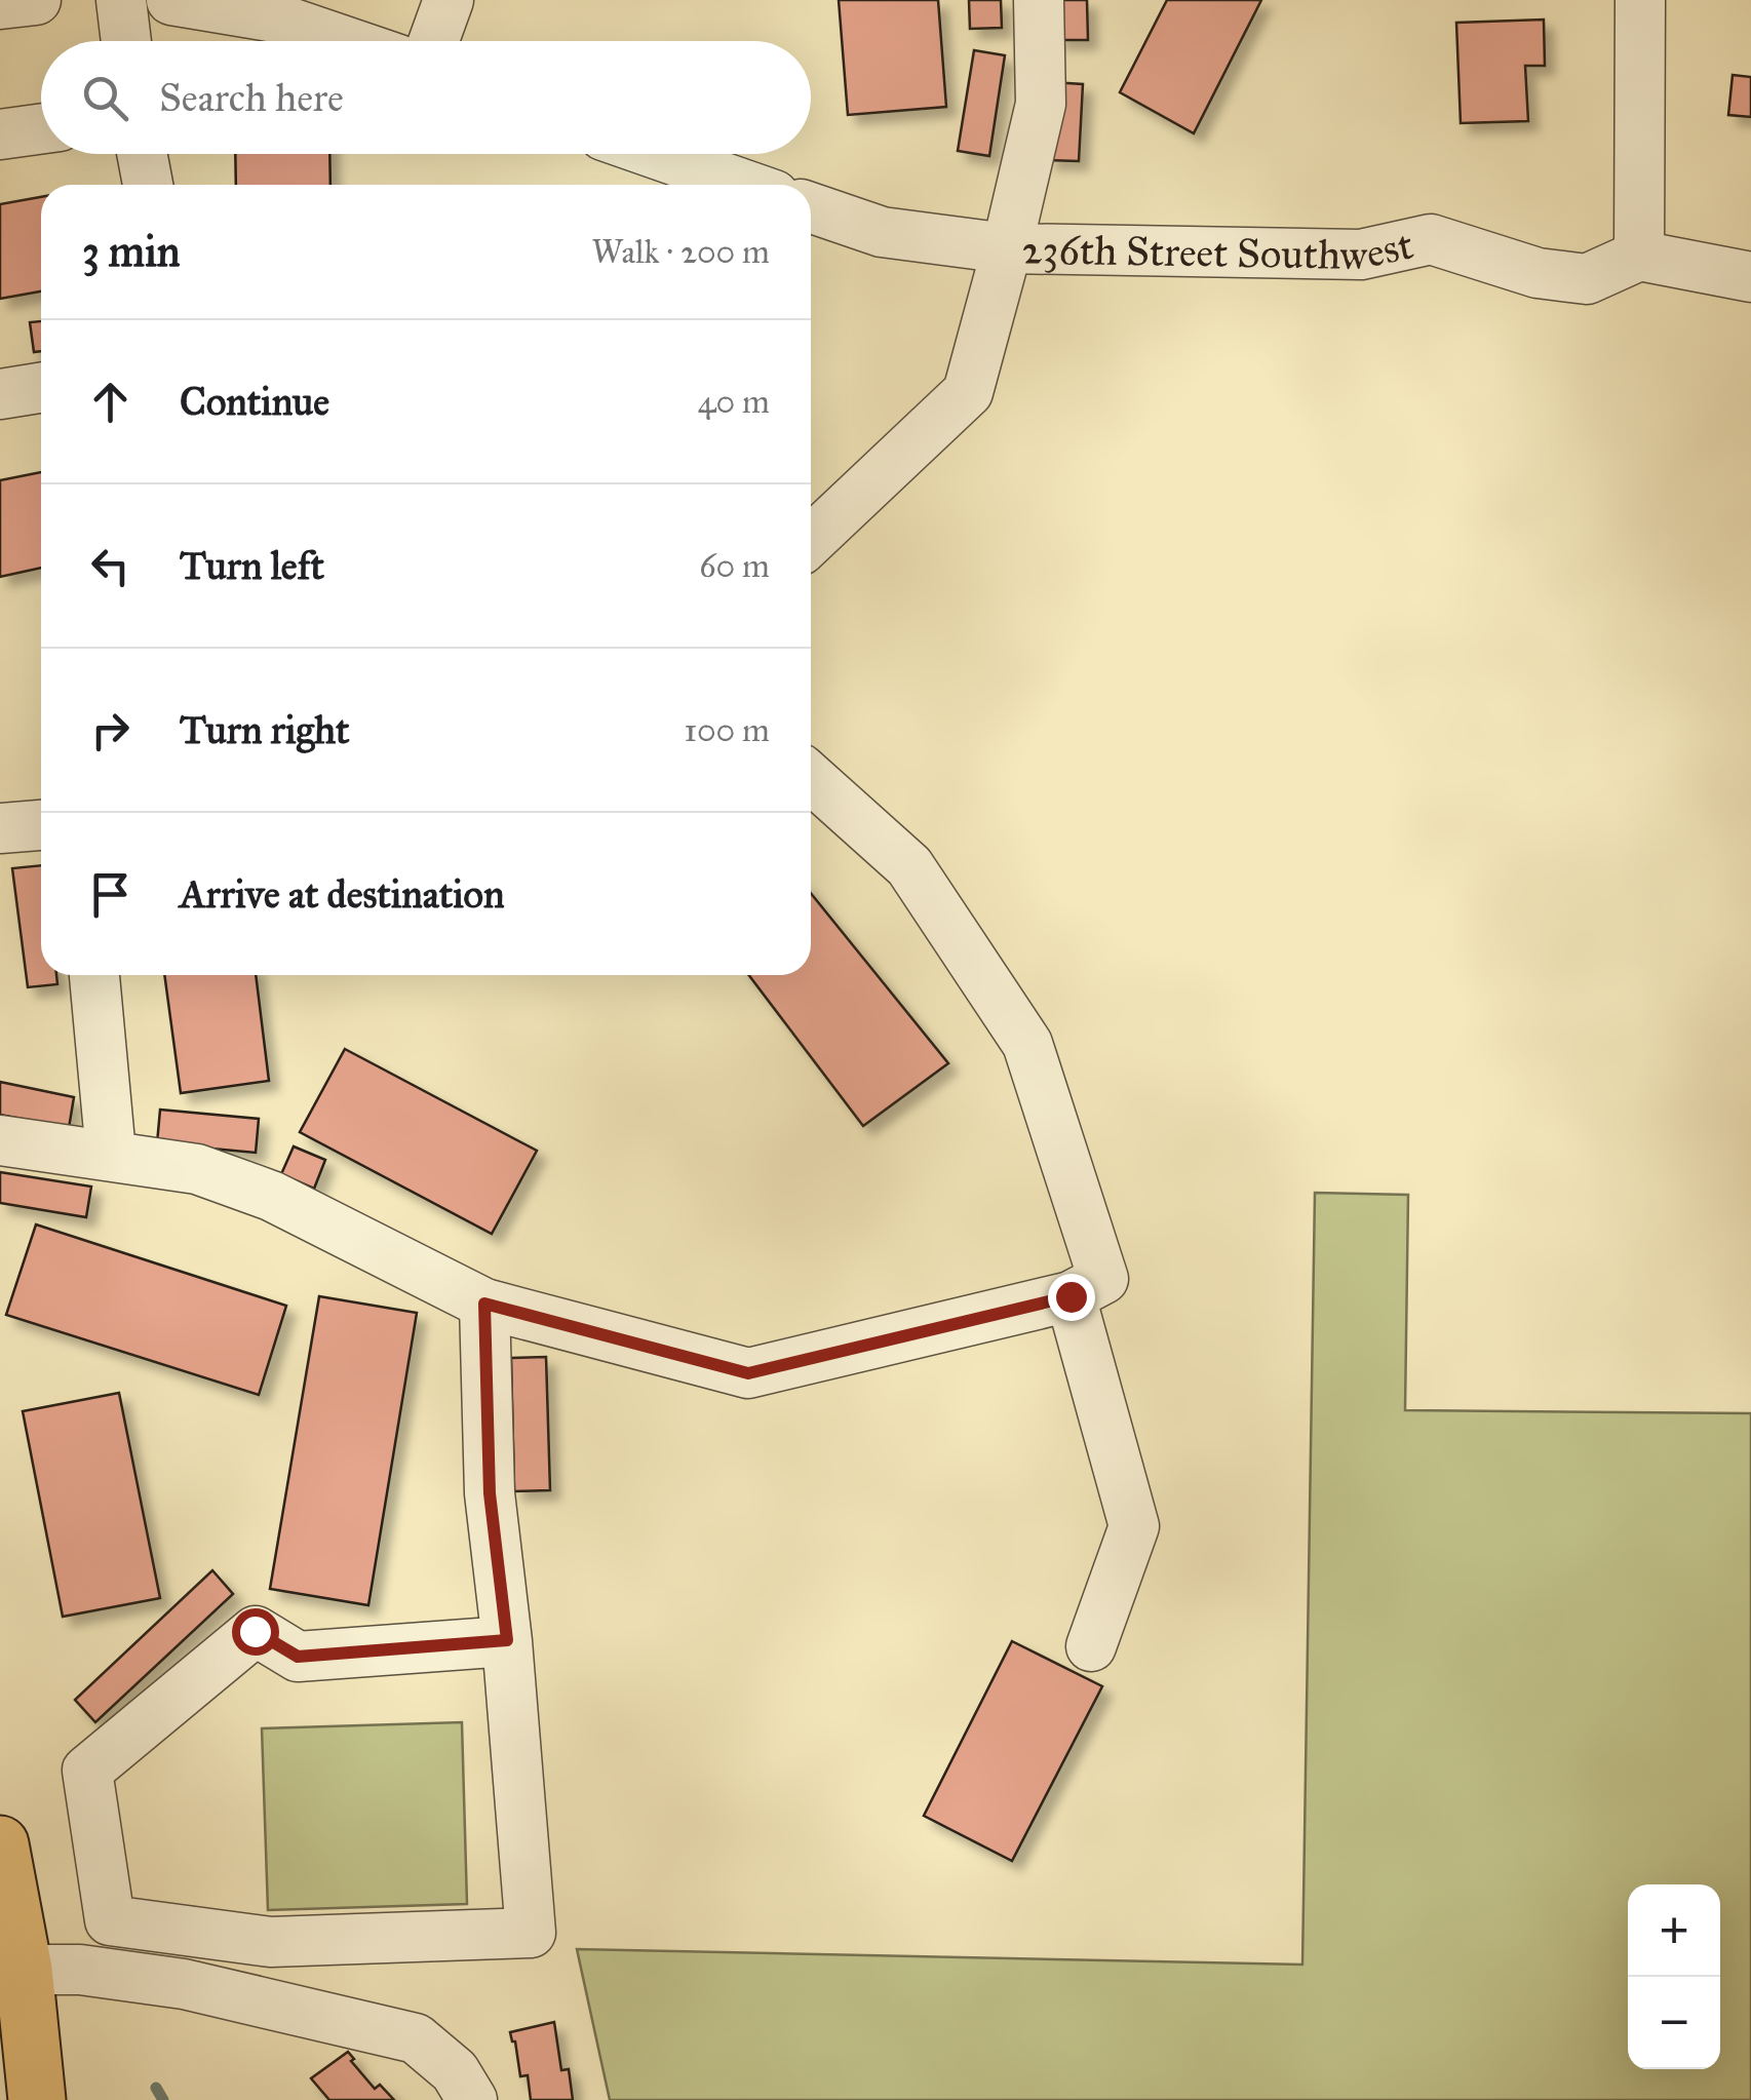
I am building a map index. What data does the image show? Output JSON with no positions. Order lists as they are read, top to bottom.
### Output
{
  "streets": {
    "street": ["236th Street Southwest"]
  },
  "page": {
    "search": "Search here",
    "heading": ["3 min", "Walk · 200 m"],
    "list": [
      ["Continue", "40 m"],
      ["Turn left", "60 m"],
      ["Turn right", "100 m"],
      "Arrive at destination"
    ],
    "map_buttons": ["+", "−"]
  }
}
